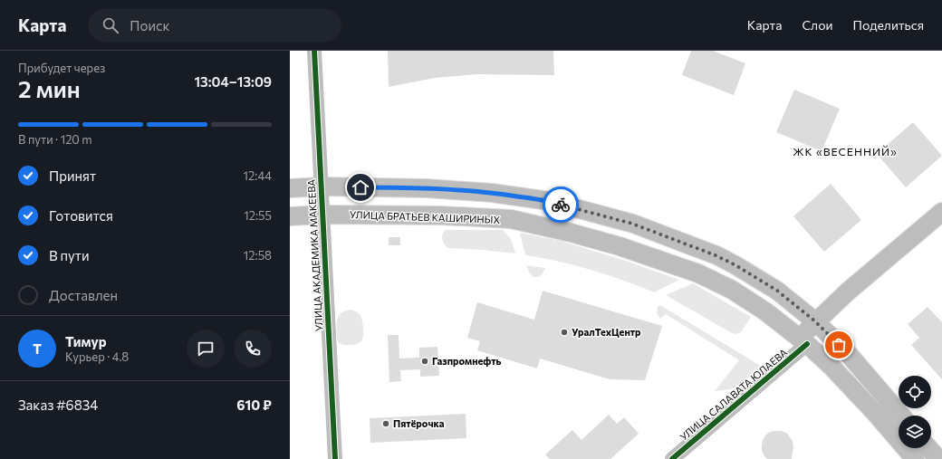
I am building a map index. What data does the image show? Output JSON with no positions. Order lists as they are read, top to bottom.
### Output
{
  "streets": {
    "main road": ["УЛИЦА БРАТЬЕВ КАШИРИНЫХ", "УЛИЦА САЛАВАТА ЮЛАЕВА"],
    "street": ["УЛИЦА АКАДЕМИКА МАКЕЕВА"]
  },
  "crossings": [
    ["УЛИЦА БРАТЬЕВ КАШИРИНЫХ", "УЛИЦА АКАДЕМИКА МАКЕЕВА"],
    ["УЛИЦА БРАТЬЕВ КАШИРИНЫХ", "УЛИЦА САЛАВАТА ЮЛАЕВА"]
  ],
  "districts": ["ЖК «ВЕСЕННИЙ»"],
  "places": ["УралТехЦентр", "Газпромнефть", "Пятёрочка"],
  "page": {
    "header": "Карта",
    "search": "Поиск",
    "nav": ["Карта", "Слои", "Поделиться"],
    "heading": ["2 мин", "Прибудет через", "13:04–13:09"],
    "panel": [
      "Тимур",
      "Курьер · 4.8",
      "Заказ #6834",
      "610 ₽"
    ],
    "bar": "В пути · 120 m",
    "list": [
      ["Принят", "12:44"],
      ["Готовится", "12:55"],
      ["В пути", "12:58"],
      "Доставлен"
    ],
    "round": "Т"
  }
}
